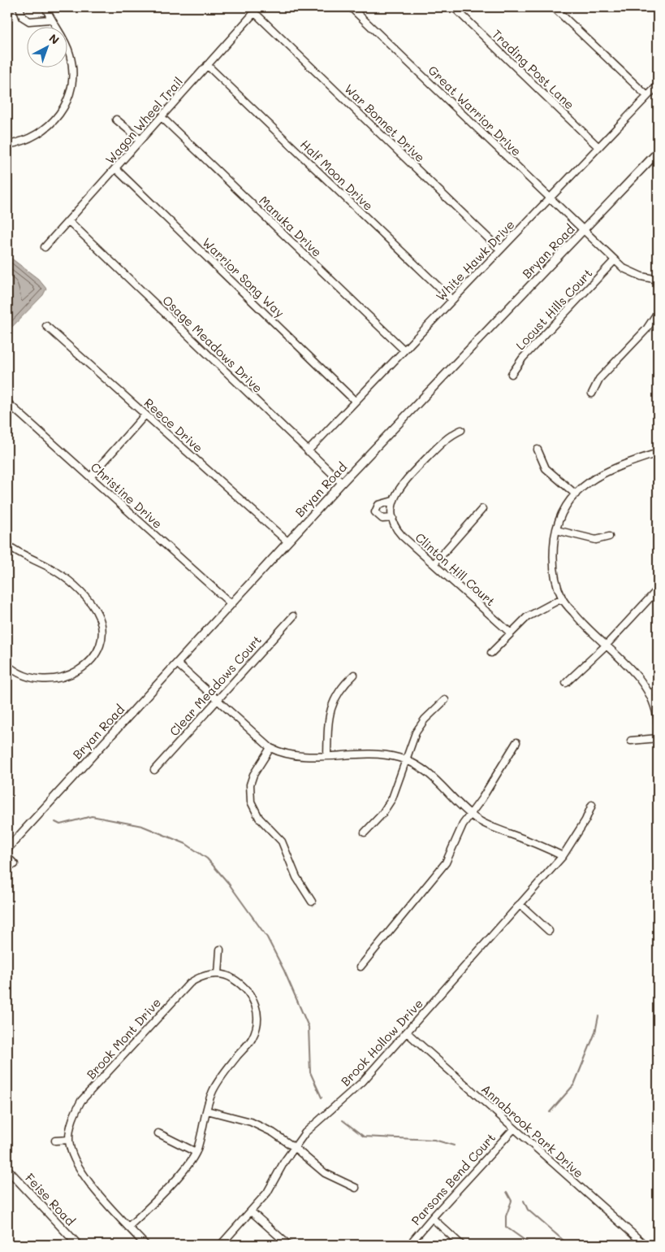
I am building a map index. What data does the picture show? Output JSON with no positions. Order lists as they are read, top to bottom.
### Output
{
  "streets": {
    "main road": ["Bryan Road", "Feise Road"],
    "street": [
      "Trading Post Lane",
      "Great Warrior Drive",
      "Wagon Wheel Trail",
      "War Bonnet Drive",
      "Half Moon Drive",
      "Manuka Drive",
      "White Hawk Drive",
      "Warrior Song Way",
      "Locust Hills Court",
      "Osage Meadows Drive",
      "Reece Drive",
      "Christine Drive",
      "Clinton Hill Court",
      "Clear Meadows Court",
      "Brook Mont Drive",
      "Brook Hollow Drive",
      "Annabrook Park Drive",
      "Parsons Bend Court"
    ]
  },
  "crossings": [
    ["Trading Post Lane", "White Hawk Drive"],
    ["Great Warrior Drive", "Bryan Road"],
    ["Great Warrior Drive", "White Hawk Drive"],
    ["Great Warrior Drive", "Locust Hills Court"],
    ["Wagon Wheel Trail", "War Bonnet Drive"],
    ["Wagon Wheel Trail", "Half Moon Drive"],
    ["Wagon Wheel Trail", "Manuka Drive"],
    ["Wagon Wheel Trail", "Warrior Song Way"],
    ["Wagon Wheel Trail", "Osage Meadows Drive"],
    ["War Bonnet Drive", "White Hawk Drive"],
    ["Half Moon Drive", "White Hawk Drive"],
    ["Manuka Drive", "White Hawk Drive"],
    ["Bryan Road", "Osage Meadows Drive"],
    ["Bryan Road", "Reece Drive"],
    ["Bryan Road", "Christine Drive"],
    ["White Hawk Drive", "Warrior Song Way"],
    ["White Hawk Drive", "Osage Meadows Drive"],
    ["Brook Hollow Drive", "Annabrook Park Drive"],
    ["Annabrook Park Drive", "Parsons Bend Court"]
  ],
  "north": "top right"
}
